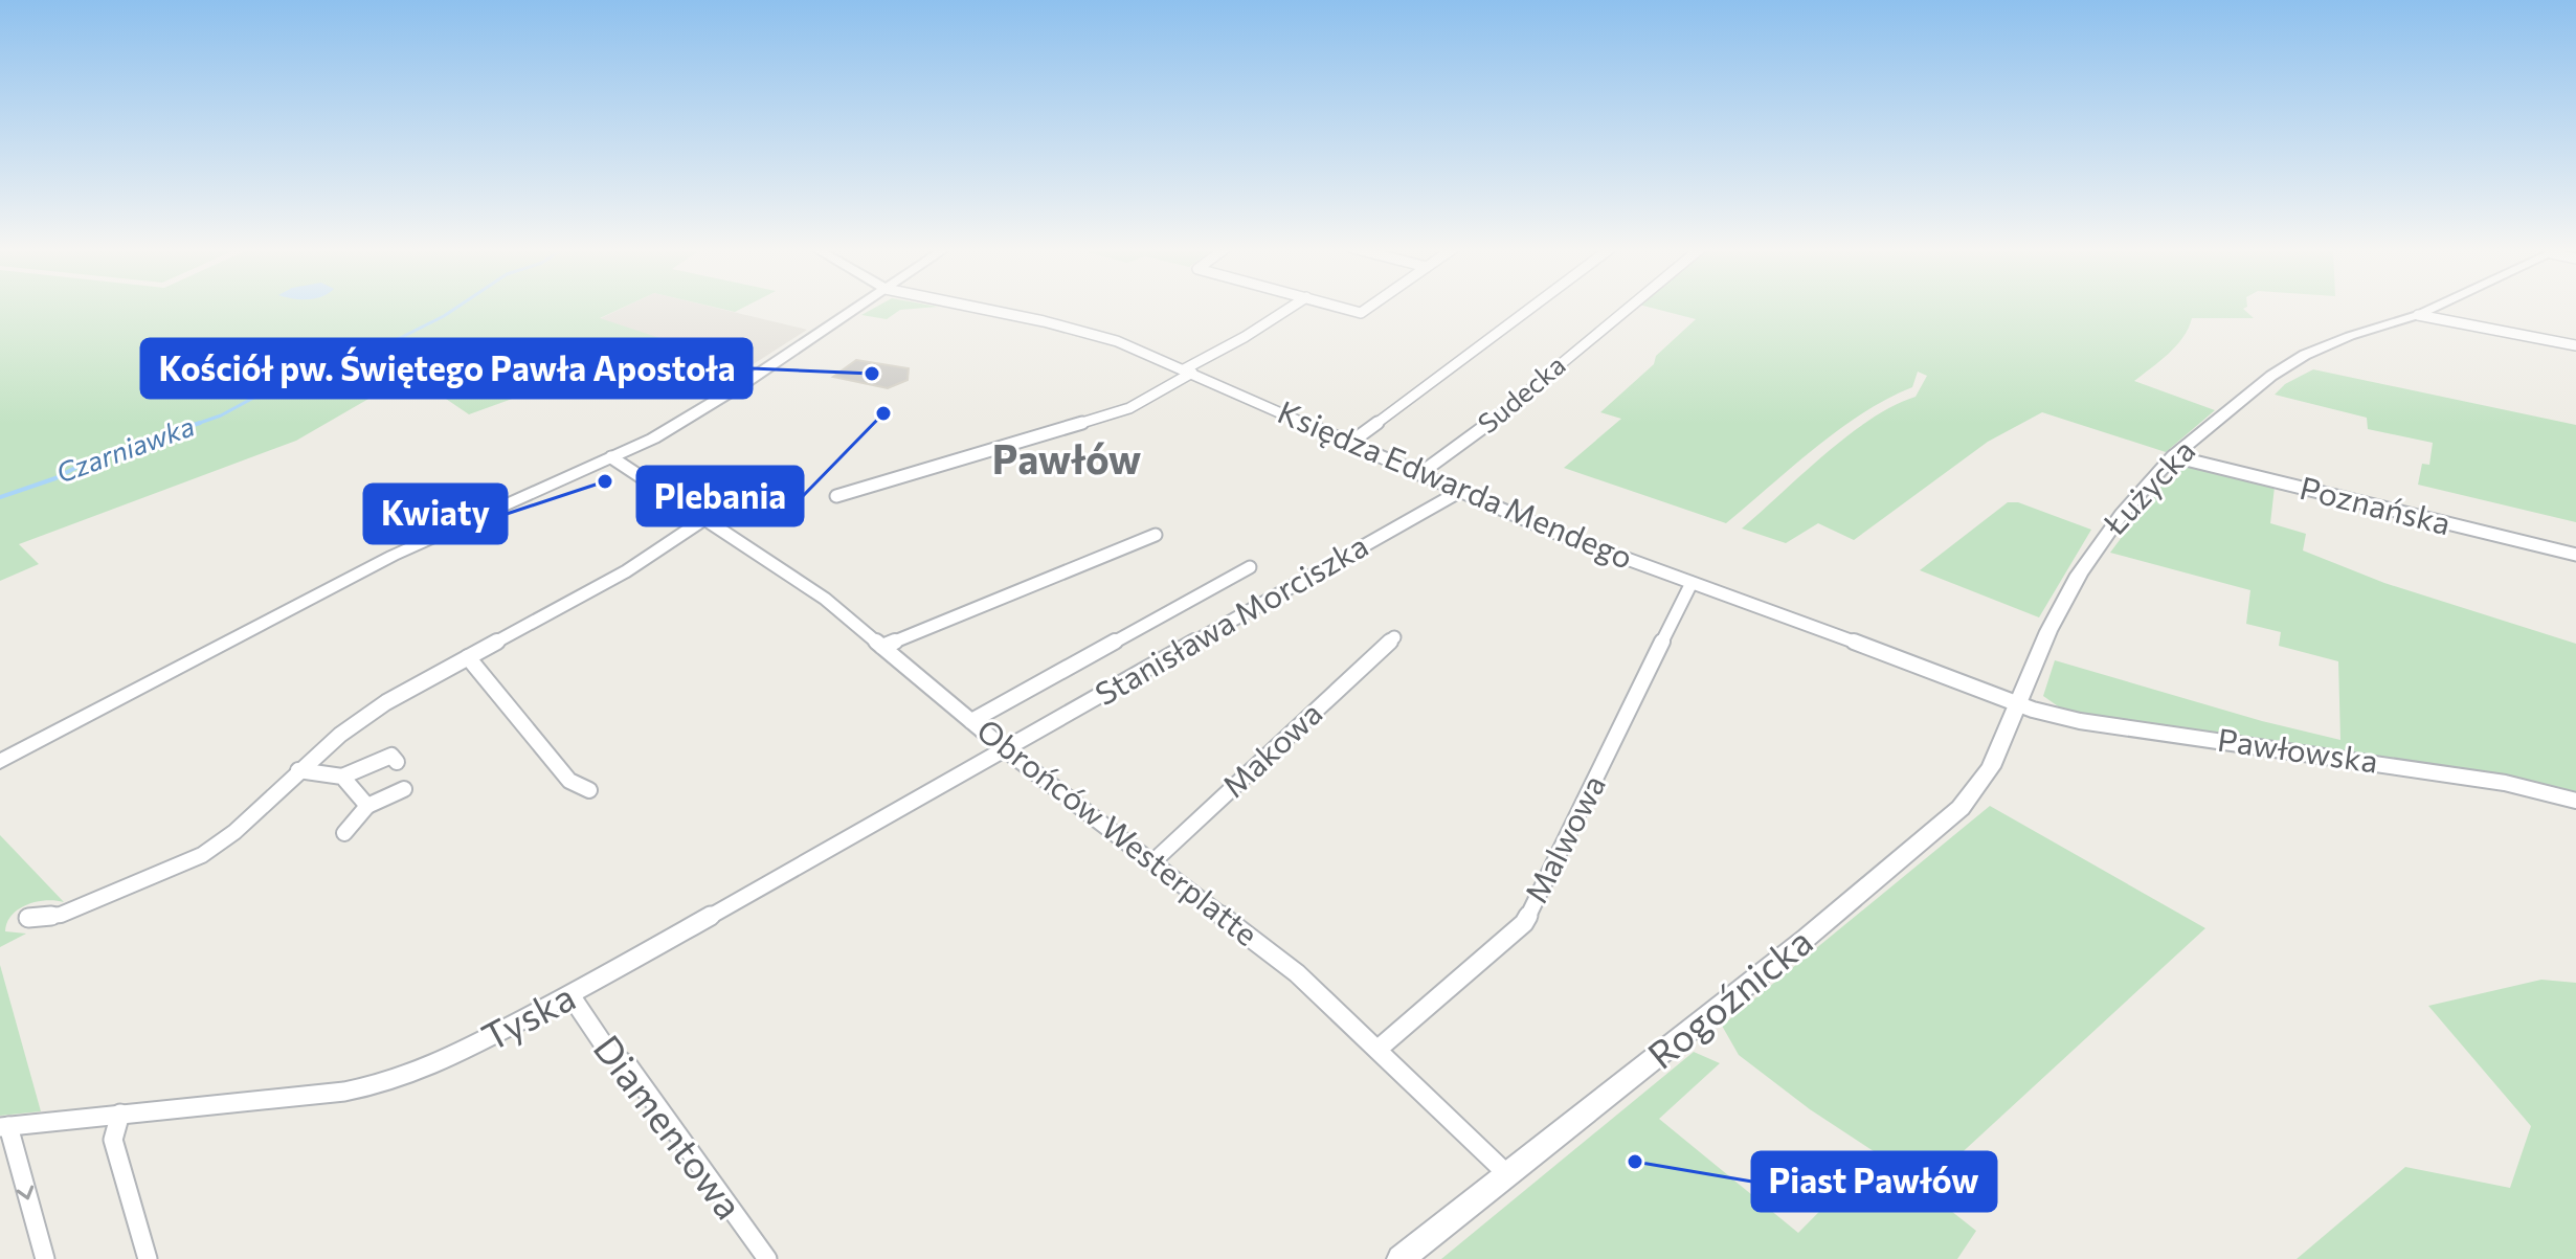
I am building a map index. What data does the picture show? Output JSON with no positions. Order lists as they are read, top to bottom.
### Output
{
  "streets": {
    "street": [
      "Sudecka",
      "Księdza Edwarda Mendego",
      "Łużycka",
      "Poznańska",
      "Stanisława Morciszka",
      "Makowa",
      "Pawłowska",
      "Obrońców Westerplatte",
      "Malwowa",
      "Rogoźnicka",
      "Tyska",
      "Diamentowa"
    ]
  },
  "crossings": [
    ["Sudecka", "Księdza Edwarda Mendego"],
    ["Księdza Edwarda Mendego", "Łużycka"],
    ["Księdza Edwarda Mendego", "Stanisława Morciszka"],
    ["Księdza Edwarda Mendego", "Pawłowska"],
    ["Księdza Edwarda Mendego", "Malwowa"],
    ["Księdza Edwarda Mendego", "Rogoźnicka"],
    ["Łużycka", "Poznańska"],
    ["Łużycka", "Pawłowska"],
    ["Łużycka", "Rogoźnicka"],
    ["Stanisława Morciszka", "Obrońców Westerplatte"],
    ["Stanisława Morciszka", "Tyska"],
    ["Makowa", "Obrońców Westerplatte"],
    ["Pawłowska", "Rogoźnicka"],
    ["Obrońców Westerplatte", "Malwowa"],
    ["Obrońców Westerplatte", "Rogoźnicka"],
    ["Obrońców Westerplatte", "Tyska"],
    ["Tyska", "Diamentowa"]
  ],
  "districts": ["Pawłów"],
  "water": ["Czarniawka"],
  "places": [
    "Kościół pw. Świętego Pawła Apostoła",
    "Plebania",
    "Kwiaty",
    "Piast Pawłów"
  ]
}
